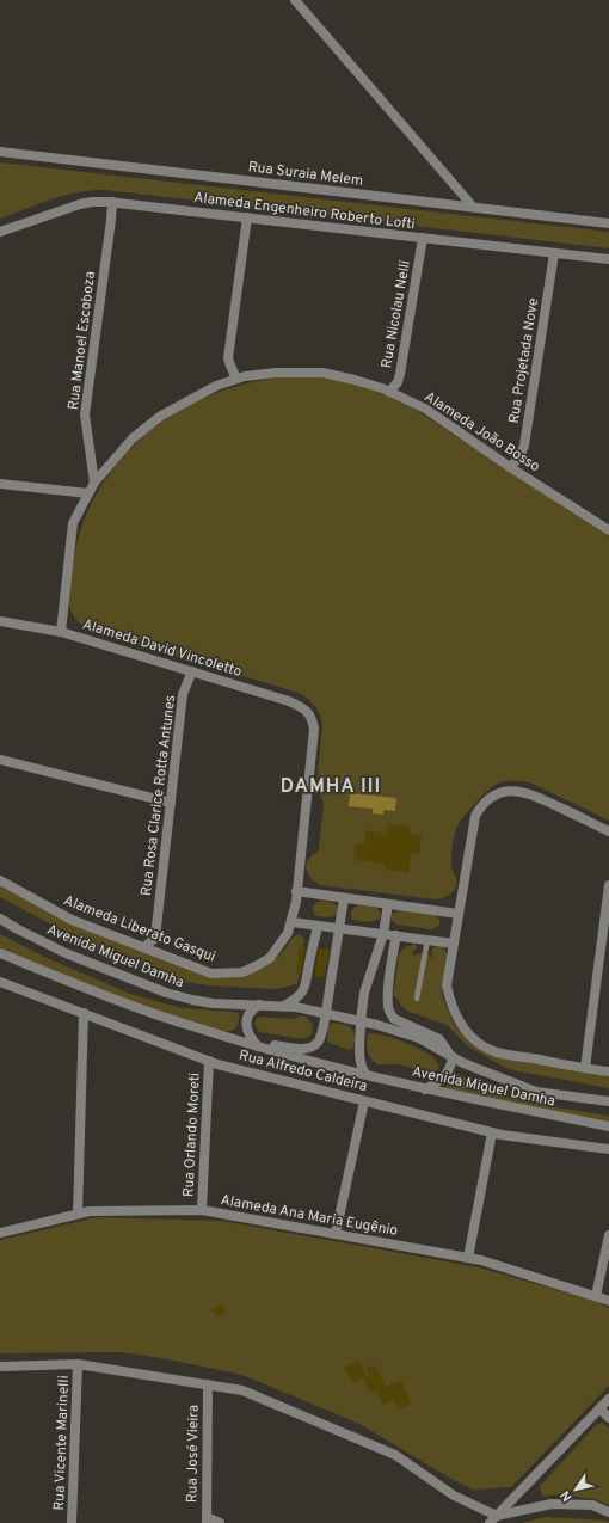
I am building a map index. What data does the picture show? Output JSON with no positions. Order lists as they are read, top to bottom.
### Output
{
  "streets": {
    "street": [
      "Rua Suraia Melem",
      "Alameda Engenheiro Roberto Lofti",
      "Rua Nicolau Nelli",
      "Rua Manoel Escoboza",
      "Rua Projetada Nove",
      "Alameda João Bosso",
      "Alameda David Vincoletto",
      "Rua Rosa Clarice Rotta Antunes",
      "Alameda Liberato Gasqui",
      "Avenida Miguel Damha",
      "Rua Alfredo Caldeira",
      "Rua Orlando Moreti",
      "Alameda Ana Maria Eugênio",
      "Rua Vicente Marinelli",
      "Rua José Vieira"
    ]
  },
  "crossings": [
    ["Alameda Engenheiro Roberto Lofti", "Rua Nicolau Nelli"],
    ["Alameda Engenheiro Roberto Lofti", "Rua Manoel Escoboza"],
    ["Alameda Engenheiro Roberto Lofti", "Rua Projetada Nove"],
    ["Rua Nicolau Nelli", "Alameda João Bosso"],
    ["Rua Manoel Escoboza", "Alameda João Bosso"],
    ["Rua Projetada Nove", "Alameda João Bosso"],
    ["Alameda João Bosso", "Alameda David Vincoletto"],
    ["Alameda David Vincoletto", "Rua Rosa Clarice Rotta Antunes"],
    ["Alameda David Vincoletto", "Alameda Liberato Gasqui"],
    ["Rua Rosa Clarice Rotta Antunes", "Alameda Liberato Gasqui"],
    ["Rua Alfredo Caldeira", "Rua Orlando Moreti"],
    ["Rua Orlando Moreti", "Alameda Ana Maria Eugênio"]
  ],
  "districts": ["DAMHA III"],
  "north": "bottom left"
}
